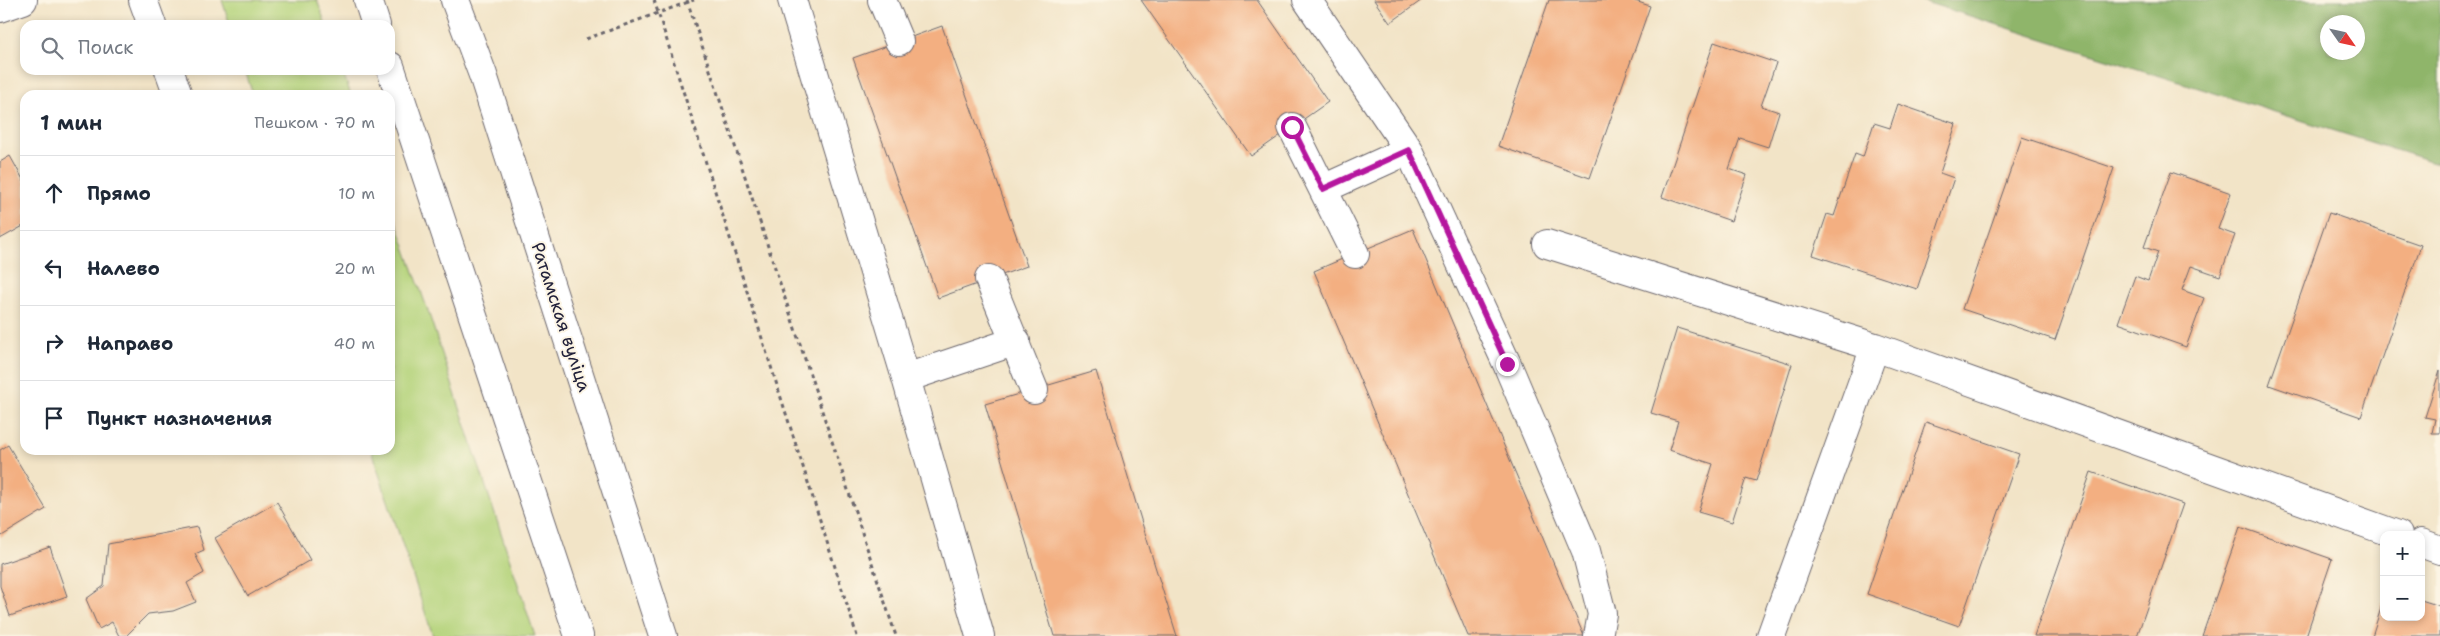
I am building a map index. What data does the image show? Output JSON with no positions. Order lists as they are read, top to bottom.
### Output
{
  "streets": {
    "main road": ["Ратамская вуліца"]
  },
  "north": "bottom right",
  "page": {
    "search": "Поиск",
    "heading": ["1 мин", "Пешком · 70 m"],
    "list": [
      ["Прямо", "10 m"],
      ["Налево", "20 m"],
      ["Направо", "40 m"],
      "Пункт назначения"
    ],
    "map_buttons": ["+", "−"]
  }
}
